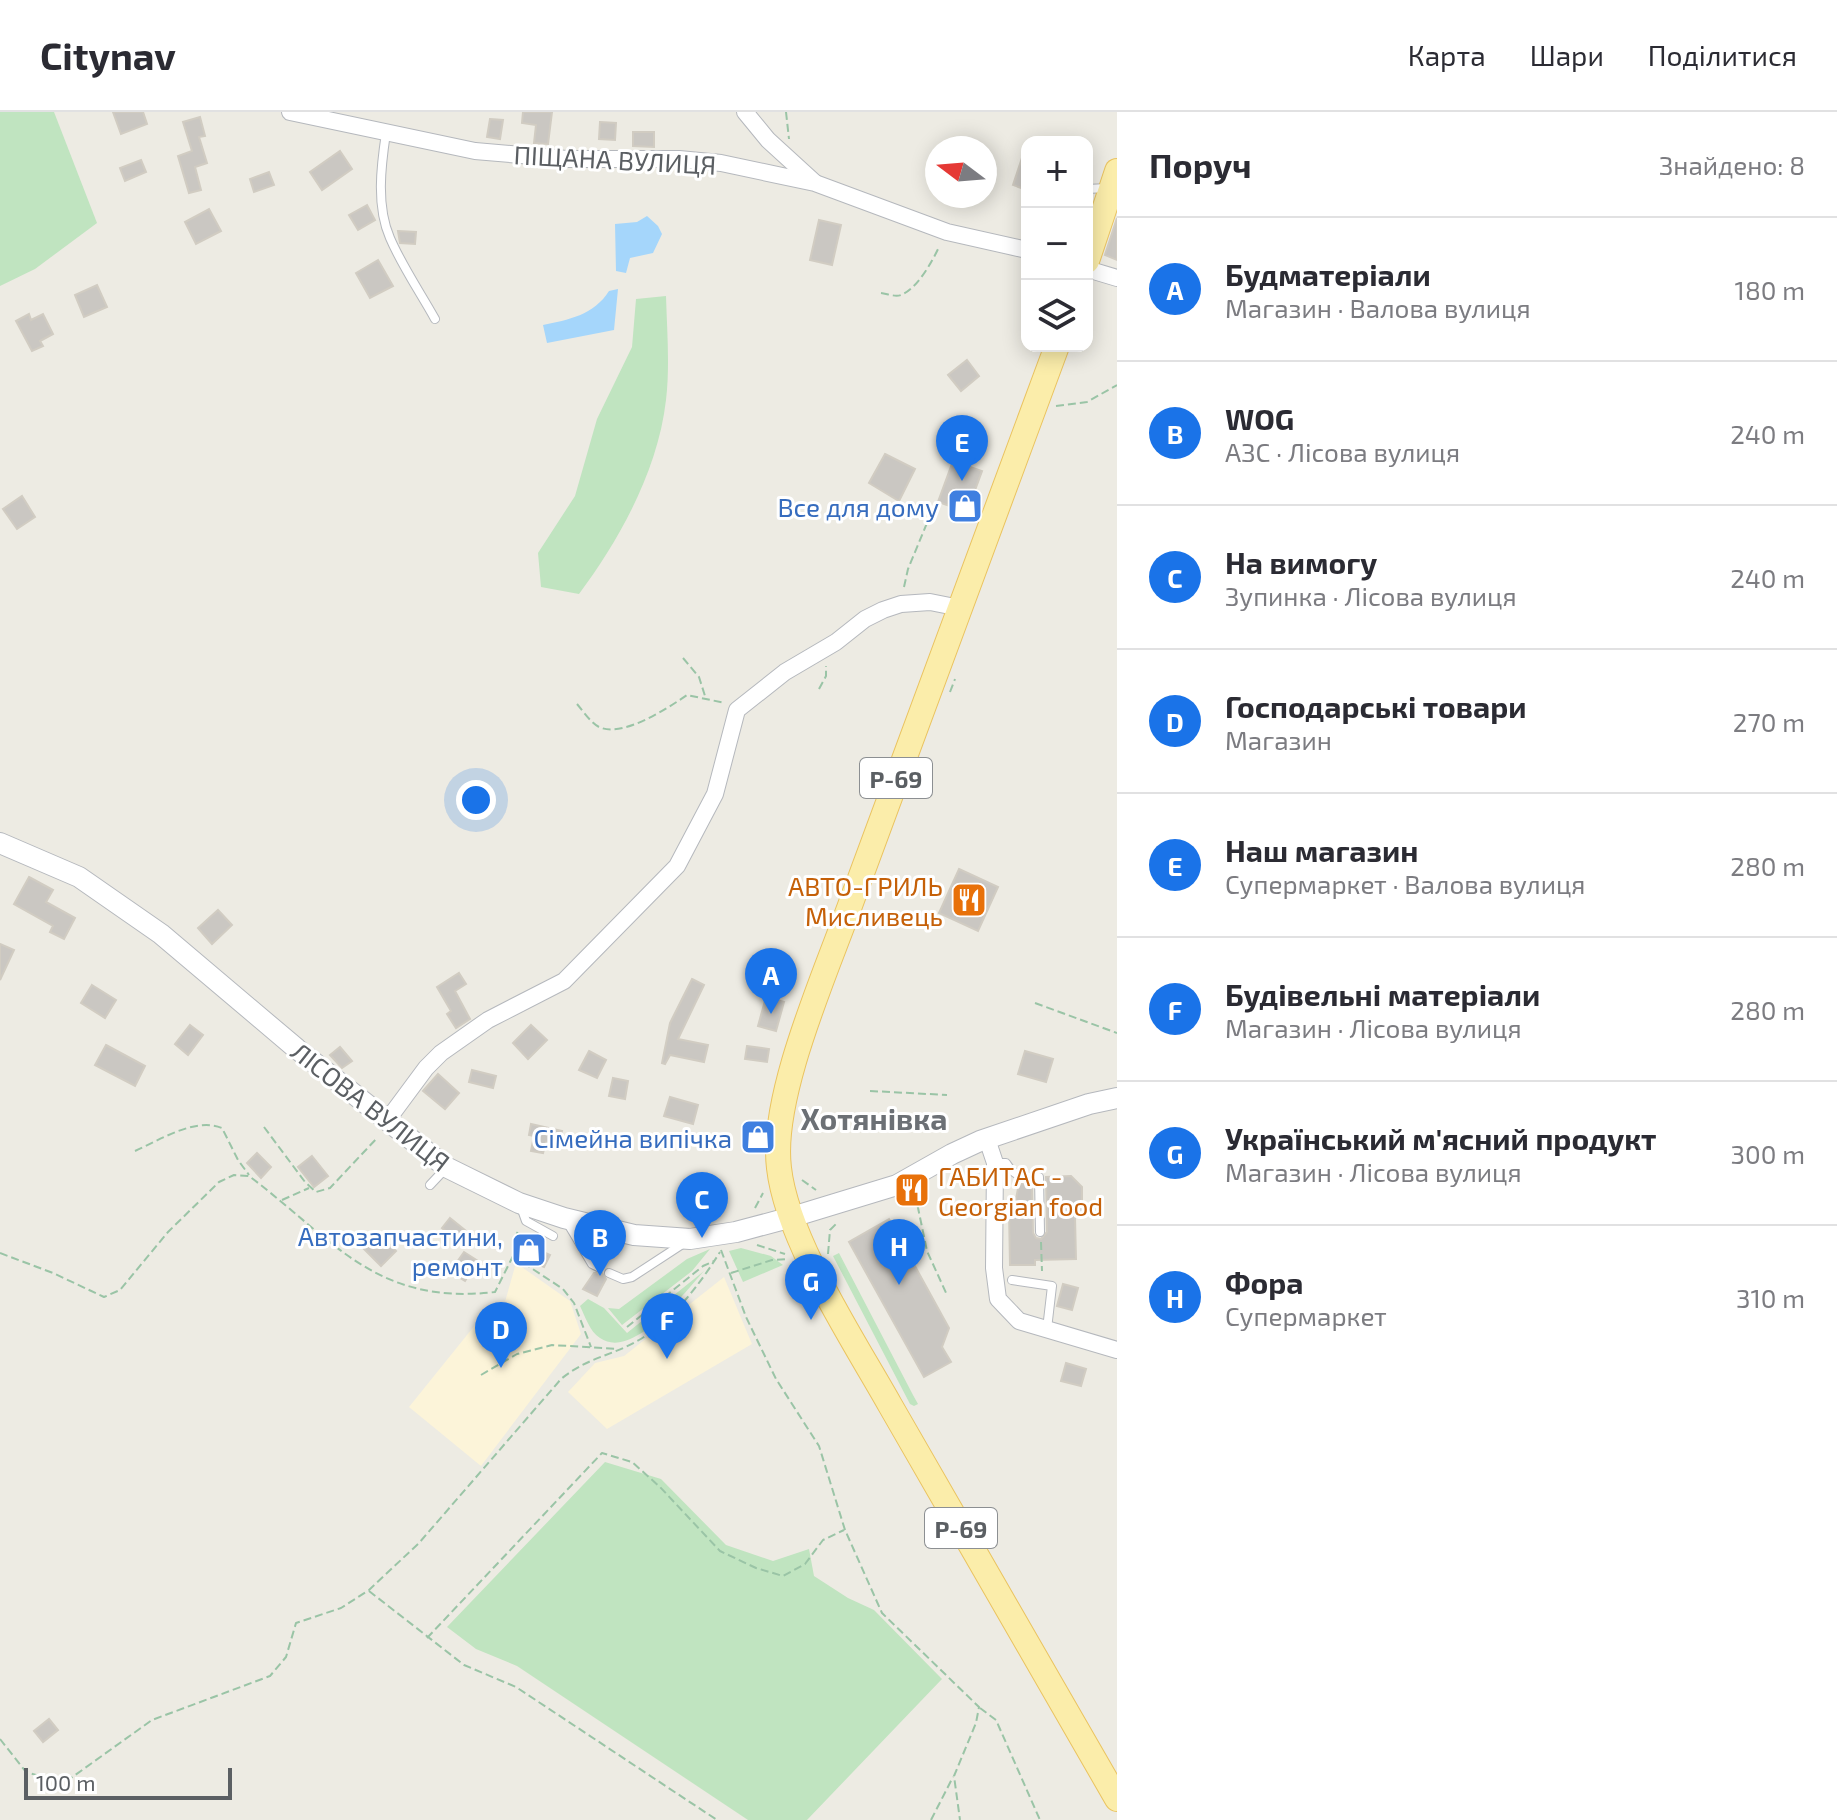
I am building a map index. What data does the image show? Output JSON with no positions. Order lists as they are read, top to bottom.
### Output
{
  "streets": {
    "main road": ["Р-69"],
    "street": ["ПІЩАНА ВУЛИЦЯ", "ЛІСОВА ВУЛИЦЯ"]
  },
  "crossings": [
    ["Р-69", "ЛІСОВА ВУЛИЦЯ"]
  ],
  "districts": ["Хотянівка"],
  "places": {
    "shop": ["Все для дому", "Сімейна випічка", "Автозапчастини, ремонт"],
    "restaurant": ["АВТО-ГРИЛЬ Мисливець", "ГАБИТАС - Georgian food"]
  },
  "scale_bar": "100 m",
  "north": "left",
  "page": {
    "header": "Citynav",
    "nav": ["Карта", "Шари", "Поділитися"],
    "heading": ["Поруч", "Знайдено: 8"],
    "map_buttons": ["+", "−"],
    "list": [
      {
        "mark": "A",
        "name": "Будматеріали",
        "note": "Магазин · Валова вулиця",
        "value": "180 m"
      },
      {
        "mark": "B",
        "name": "WOG",
        "note": "АЗС · Лісова вулиця",
        "value": "240 m"
      },
      {
        "mark": "C",
        "name": "На вимогу",
        "note": "Зупинка · Лісова вулиця",
        "value": "240 m"
      },
      {
        "mark": "D",
        "name": "Господарські товари",
        "note": "Магазин",
        "value": "270 m"
      },
      {
        "mark": "E",
        "name": "Наш магазин",
        "note": "Супермаркет · Валова вулиця",
        "value": "280 m"
      },
      {
        "mark": "F",
        "name": "Будівельні матеріали",
        "note": "Магазин · Лісова вулиця",
        "value": "280 m"
      },
      {
        "mark": "G",
        "name": "Український м'ясний продукт",
        "note": "Магазин · Лісова вулиця",
        "value": "300 m"
      },
      {
        "mark": "H",
        "name": "Фора",
        "note": "Супермаркет",
        "value": "310 m"
      }
    ],
    "pins": [
      "E",
      "A",
      "C",
      "B",
      "H",
      "G",
      "F",
      "D"
    ],
    "scale": "100 m"
  }
}
